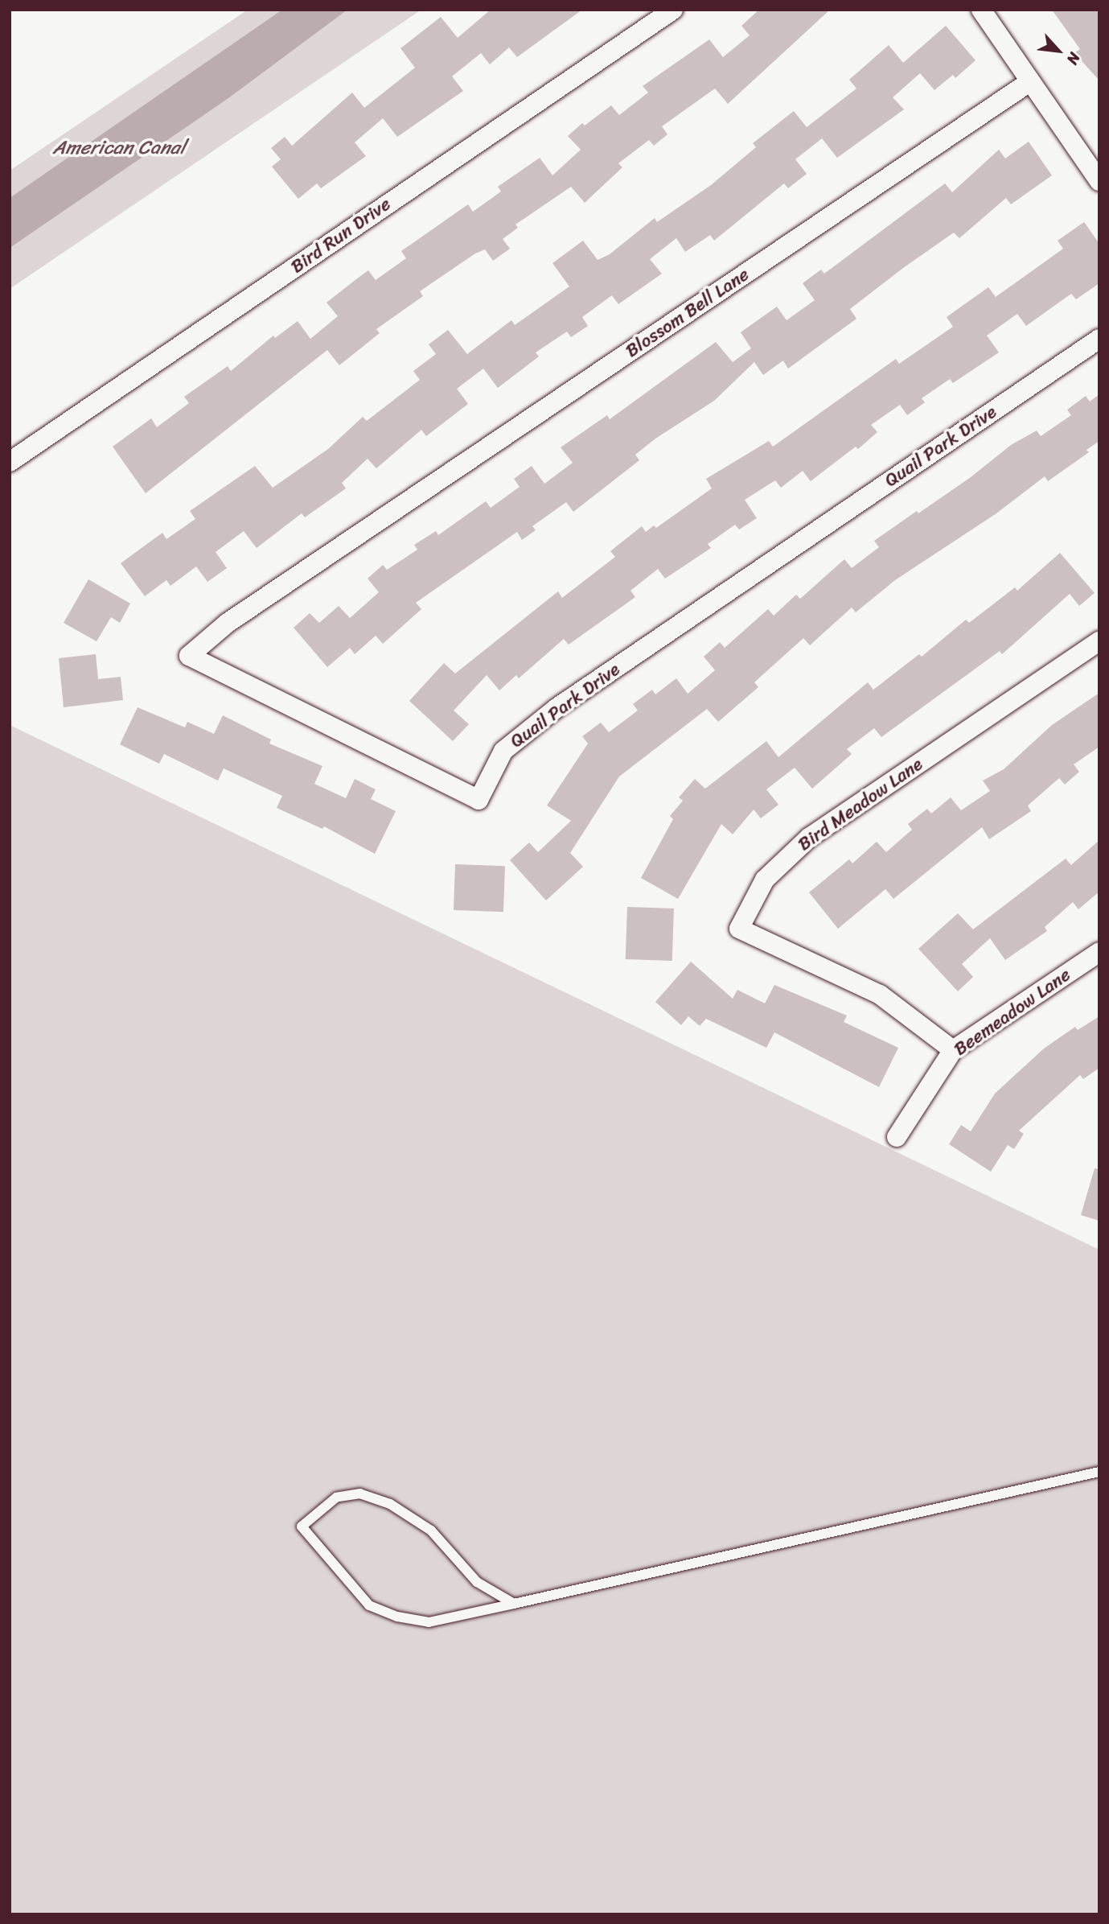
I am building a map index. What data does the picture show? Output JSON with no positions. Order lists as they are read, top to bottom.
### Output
{
  "streets": {
    "street": [
      "Bird Run Drive",
      "Blossom Bell Lane",
      "Quail Park Drive",
      "Bird Meadow Lane",
      "Beemeadow Lane"
    ]
  },
  "crossings": [
    ["Blossom Bell Lane", "Quail Park Drive"],
    ["Bird Meadow Lane", "Beemeadow Lane"]
  ],
  "water": ["American Canal"],
  "north": "bottom right"
}
